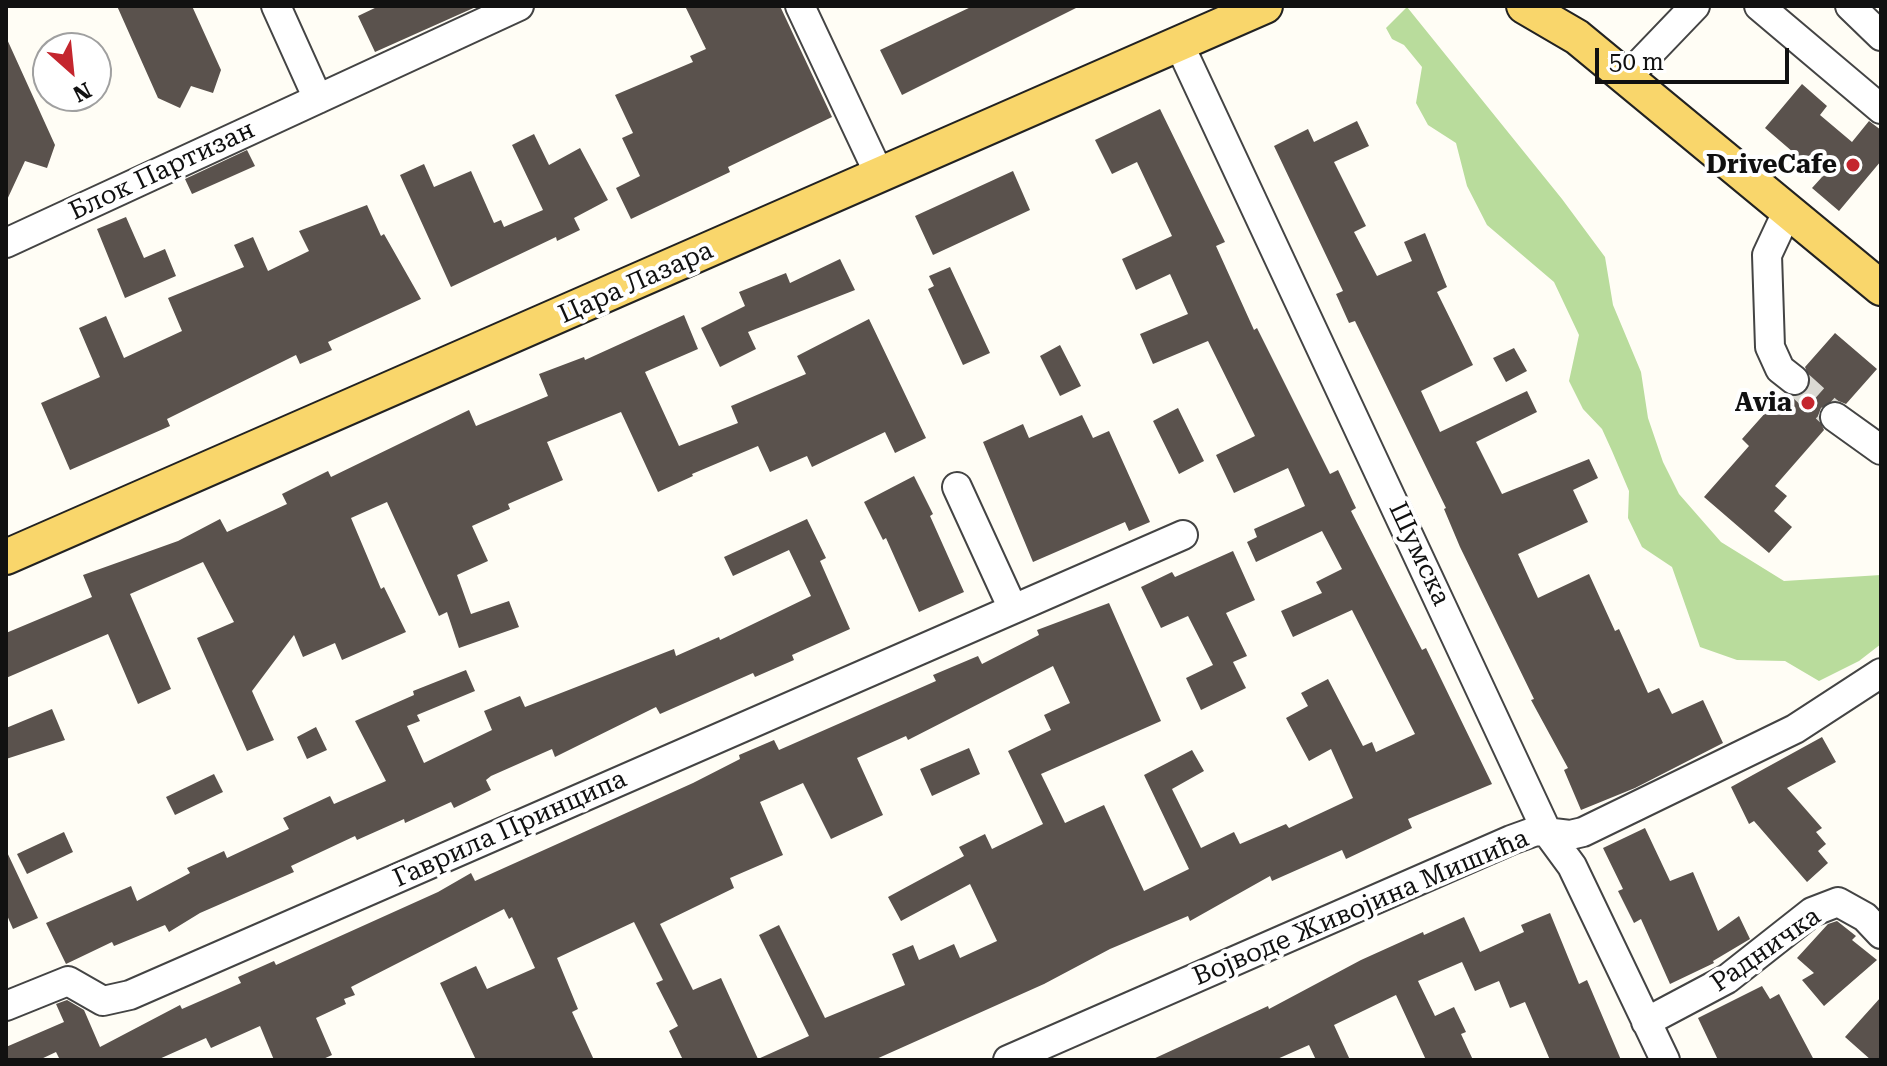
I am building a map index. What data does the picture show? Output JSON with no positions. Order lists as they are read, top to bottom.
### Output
{
  "streets": {
    "main road": ["Цара Лазара"],
    "street": [
      "Блок Партизан",
      "Шумска",
      "Гаврила Принципа",
      "Војводе Живојина Мишића",
      "Радничка"
    ]
  },
  "crossings": [
    ["Цара Лазара", "Шумска"],
    ["Шумска", "Војводе Живојина Мишића"],
    ["Шумска", "Радничка"]
  ],
  "places": ["DriveCafe", "Avia"],
  "scale_bar": "50 m",
  "north": "bottom right"
}
